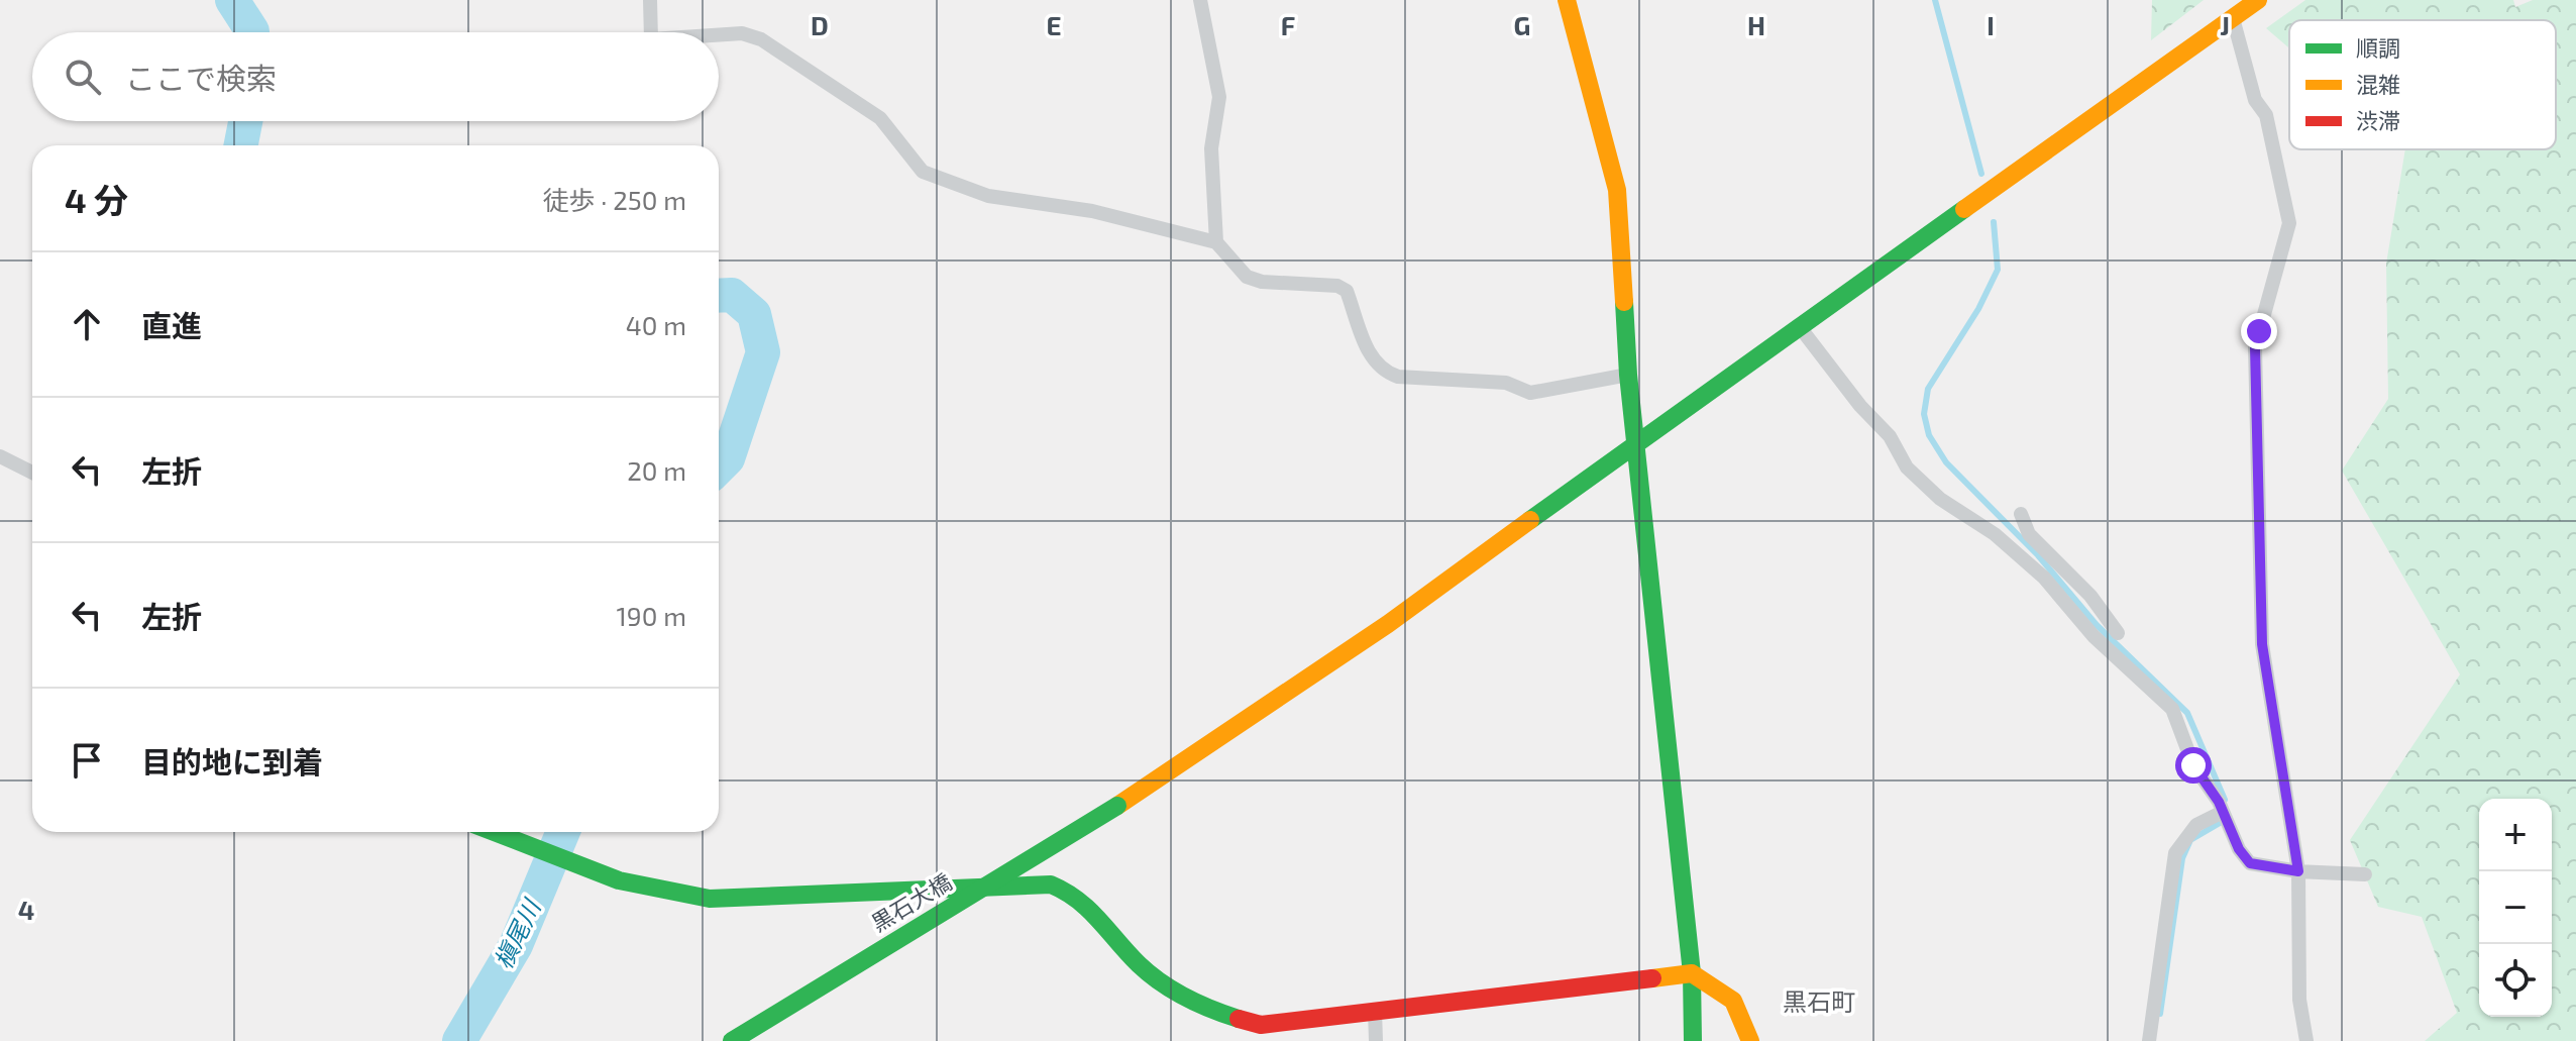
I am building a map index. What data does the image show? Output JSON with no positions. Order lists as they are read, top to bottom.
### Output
{
  "streets": {
    "street": ["黒石大橋"]
  },
  "districts": ["黒石町"],
  "water": ["槇尾川"],
  "legend": ["順調", "混雑", "渋滞"],
  "page": {
    "search": "ここで検索",
    "heading": ["4 分", "徒歩 · 250 m"],
    "list": [
      ["直進", "40 m"],
      ["左折", "20 m"],
      ["左折", "190 m"],
      "目的地に到着"
    ],
    "map_buttons": ["+", "−"]
  },
  "grid": {
    "columns": [
      "D",
      "E",
      "F",
      "G",
      "H",
      "I",
      "J"
    ],
    "rows": ["4"]
  }
}
